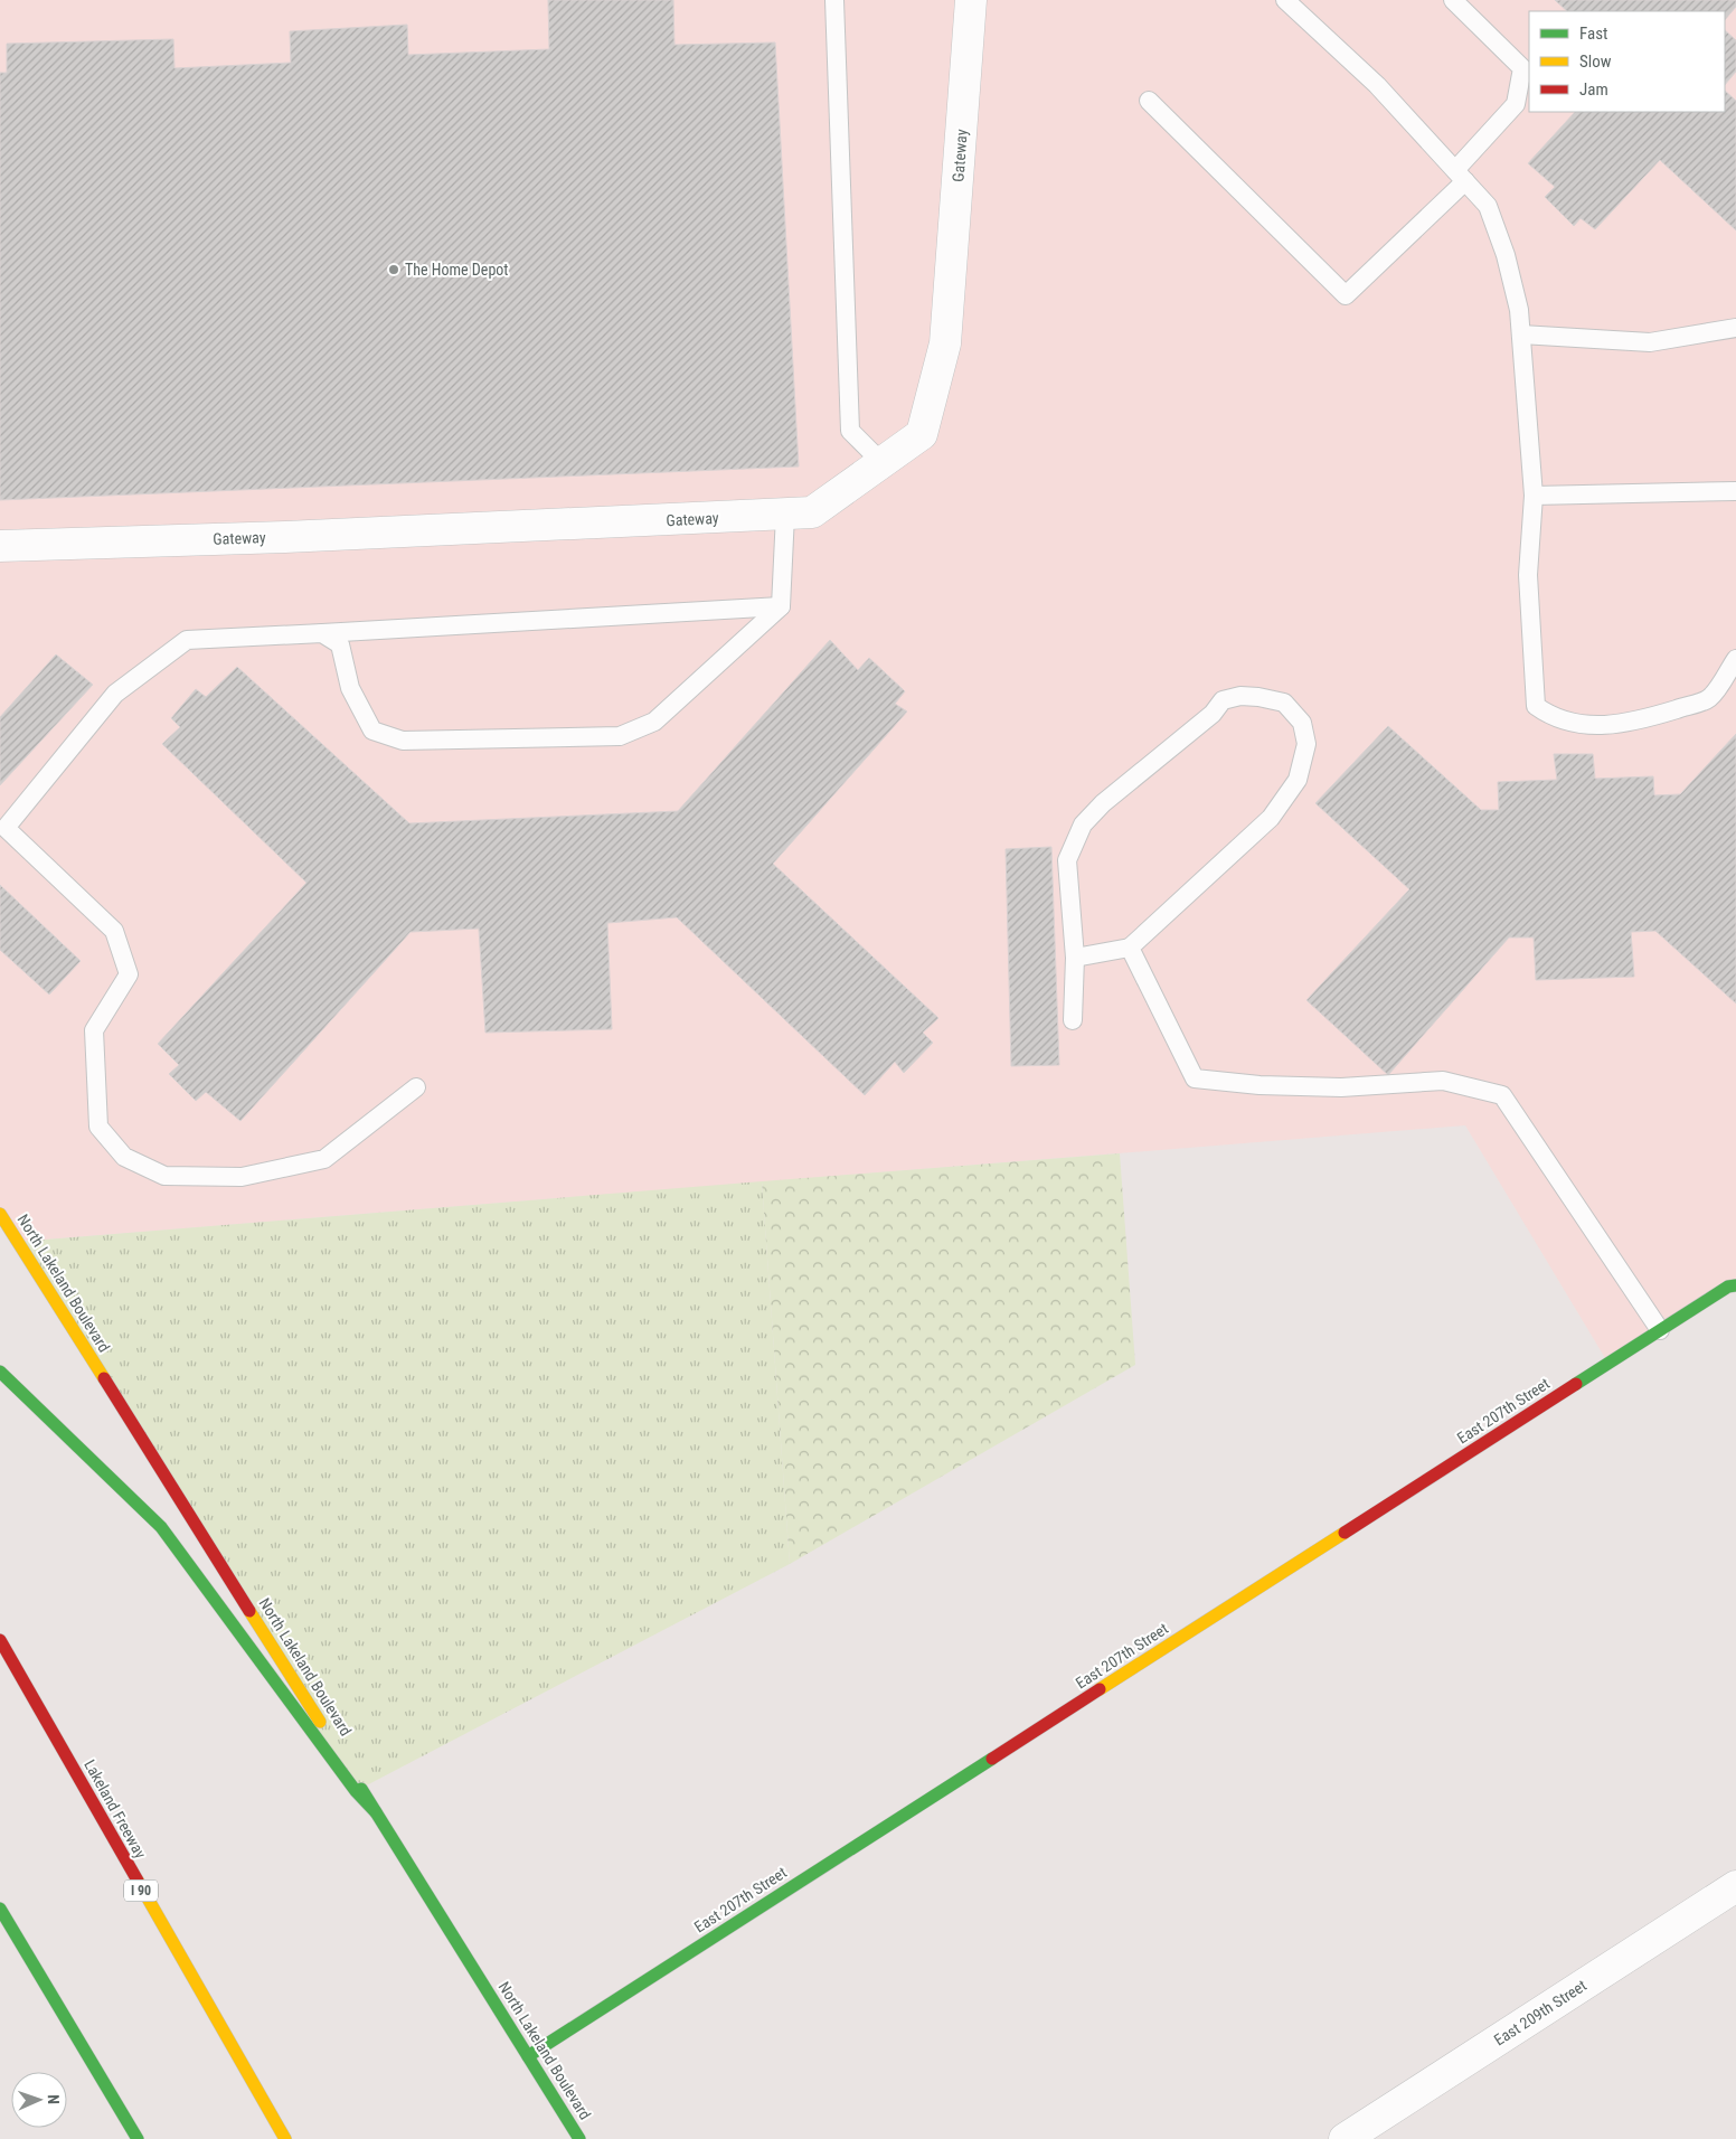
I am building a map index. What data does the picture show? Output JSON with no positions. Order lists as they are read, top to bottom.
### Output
{
  "streets": {
    "main road": [
      "North Lakeland Boulevard",
      "East 207th Street",
      "Lakeland Freeway",
      "I 90"
    ],
    "street": ["Gateway", "East 209th Street"]
  },
  "crossings": [
    ["North Lakeland Boulevard", "East 207th Street"]
  ],
  "places": ["The Home Depot"],
  "legend": ["Fast", "Slow", "Jam"],
  "north": "right"
}
